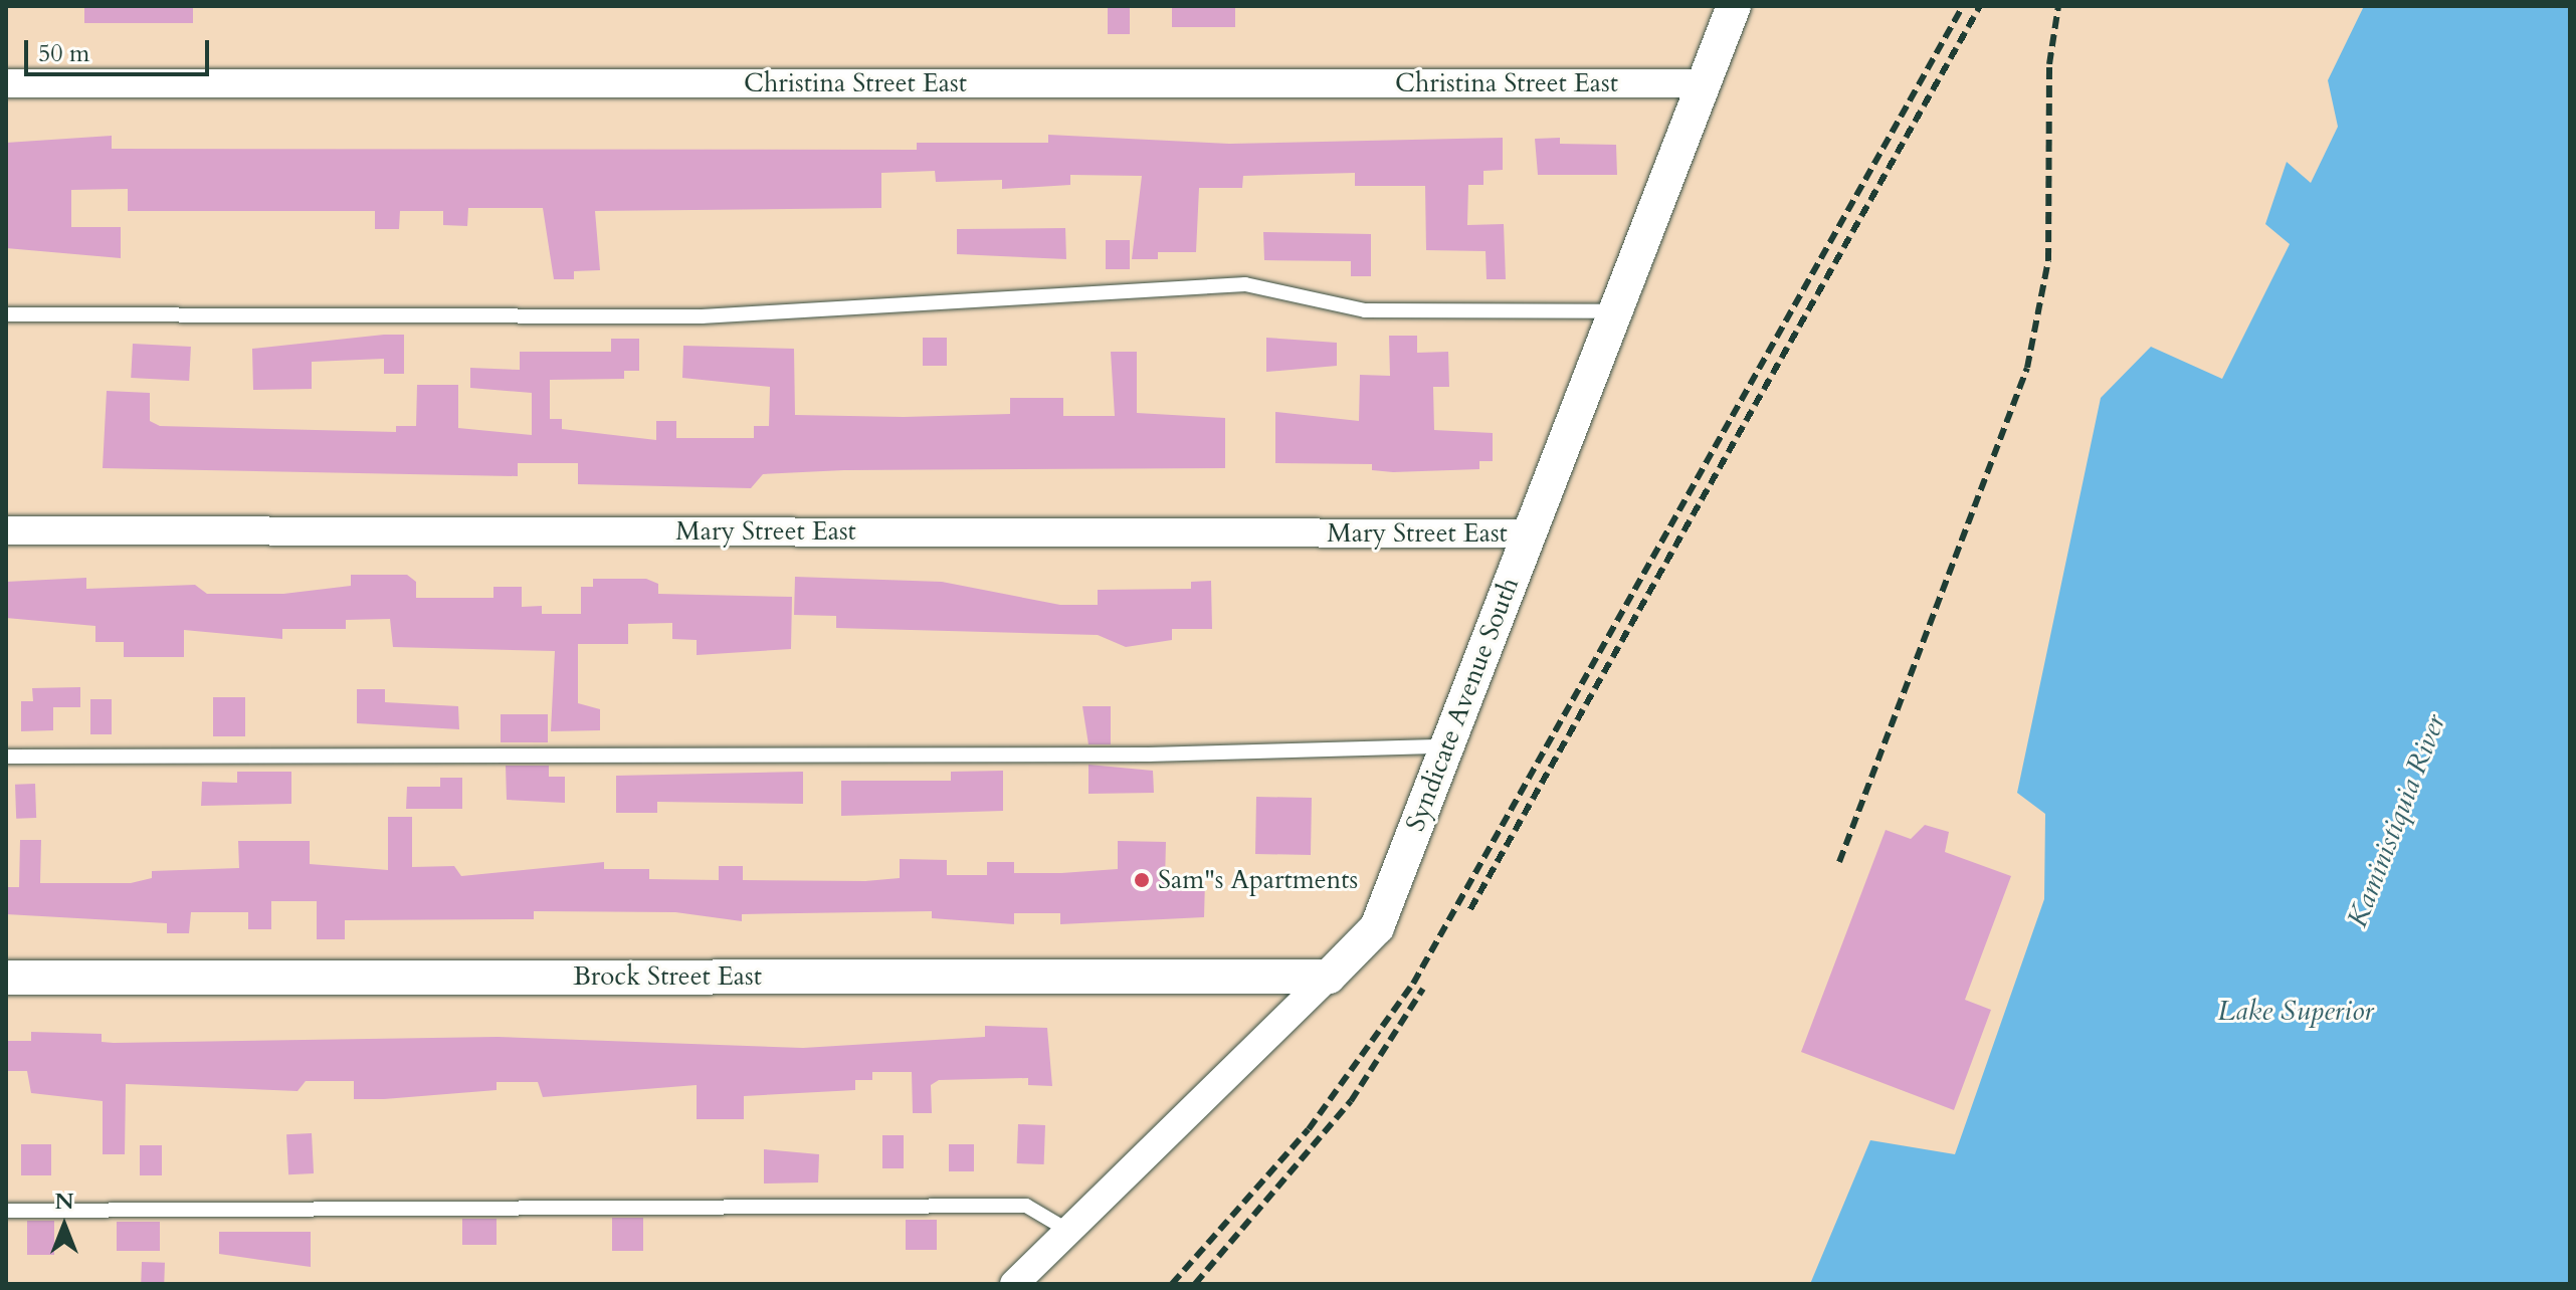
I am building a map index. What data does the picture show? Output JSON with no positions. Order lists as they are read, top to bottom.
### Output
{
  "streets": {
    "street": [
      "Christina Street East",
      "Mary Street East",
      "Syndicate Avenue South",
      "Brock Street East"
    ]
  },
  "crossings": [
    ["Christina Street East", "Syndicate Avenue South"],
    ["Mary Street East", "Syndicate Avenue South"],
    ["Syndicate Avenue South", "Brock Street East"]
  ],
  "water": ["Kaministiquia River", "Lake Superior"],
  "places": ["Sam\"s Apartments"],
  "scale_bar": "50 m",
  "north": "top"
}
